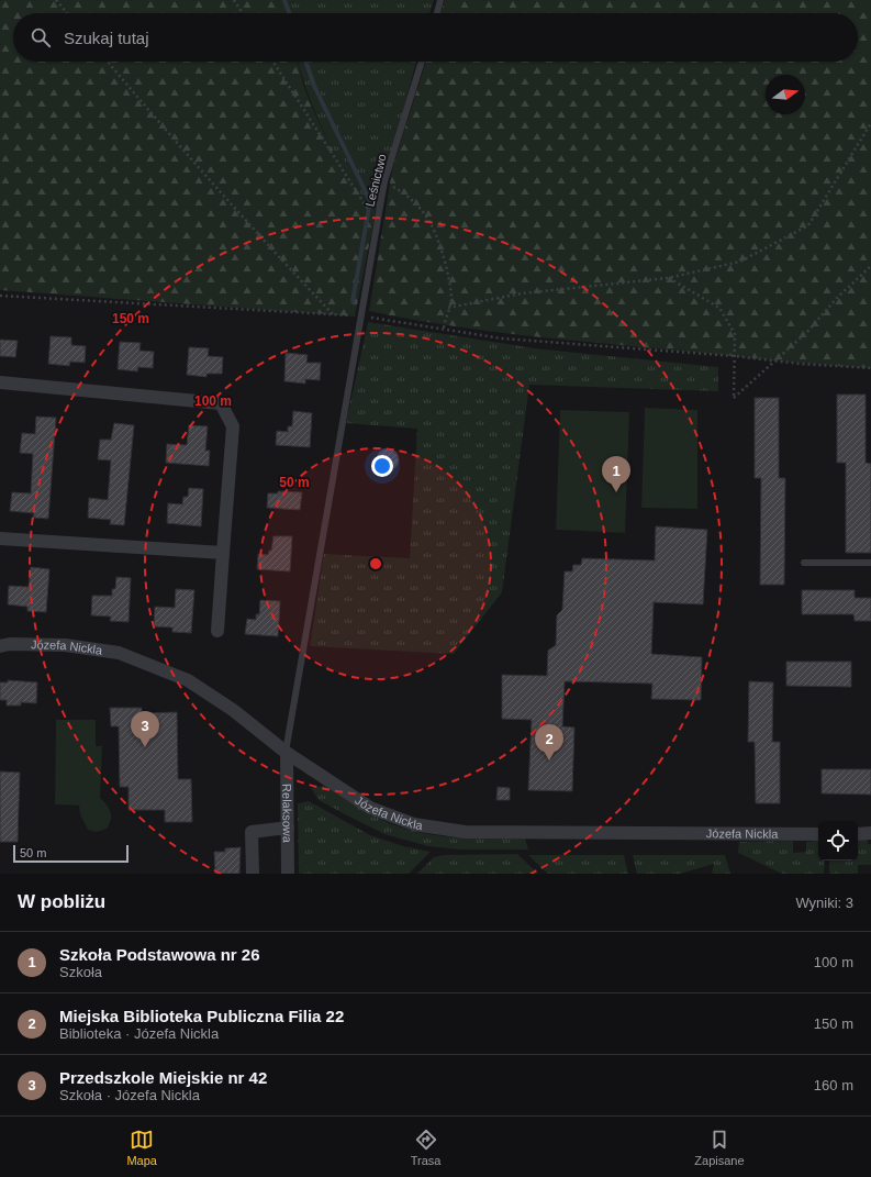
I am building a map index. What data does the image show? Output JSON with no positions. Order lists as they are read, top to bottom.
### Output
{
  "streets": {
    "street": ["Józefa Nickla", "Relaksowa"],
    "lane": ["Leśnictwo"]
  },
  "crossings": [
    ["Leśnictwo", "Józefa Nickla"],
    ["Leśnictwo", "Relaksowa"],
    ["Józefa Nickla", "Relaksowa"]
  ],
  "scale_bar": "50 m",
  "north": "right",
  "page": {
    "search": "Szukaj tutaj",
    "pins": ["1", "3", "2"],
    "scale": "50 m",
    "heading": ["W pobliżu", "Wyniki: 3"],
    "list": [
      {
        "mark": "1",
        "name": "Szkoła Podstawowa nr 26",
        "note": "Szkoła",
        "value": "100 m"
      },
      {
        "mark": "2",
        "name": "Miejska Biblioteka Publiczna Filia 22",
        "note": "Biblioteka · Józefa Nickla",
        "value": "150 m"
      },
      {
        "mark": "3",
        "name": "Przedszkole Miejskie nr 42",
        "note": "Szkoła · Józefa Nickla",
        "value": "160 m"
      }
    ],
    "nav": ["Mapa", "Trasa", "Zapisane"]
  },
  "rings": ["150 m", "100 m", "50 m"]
}
